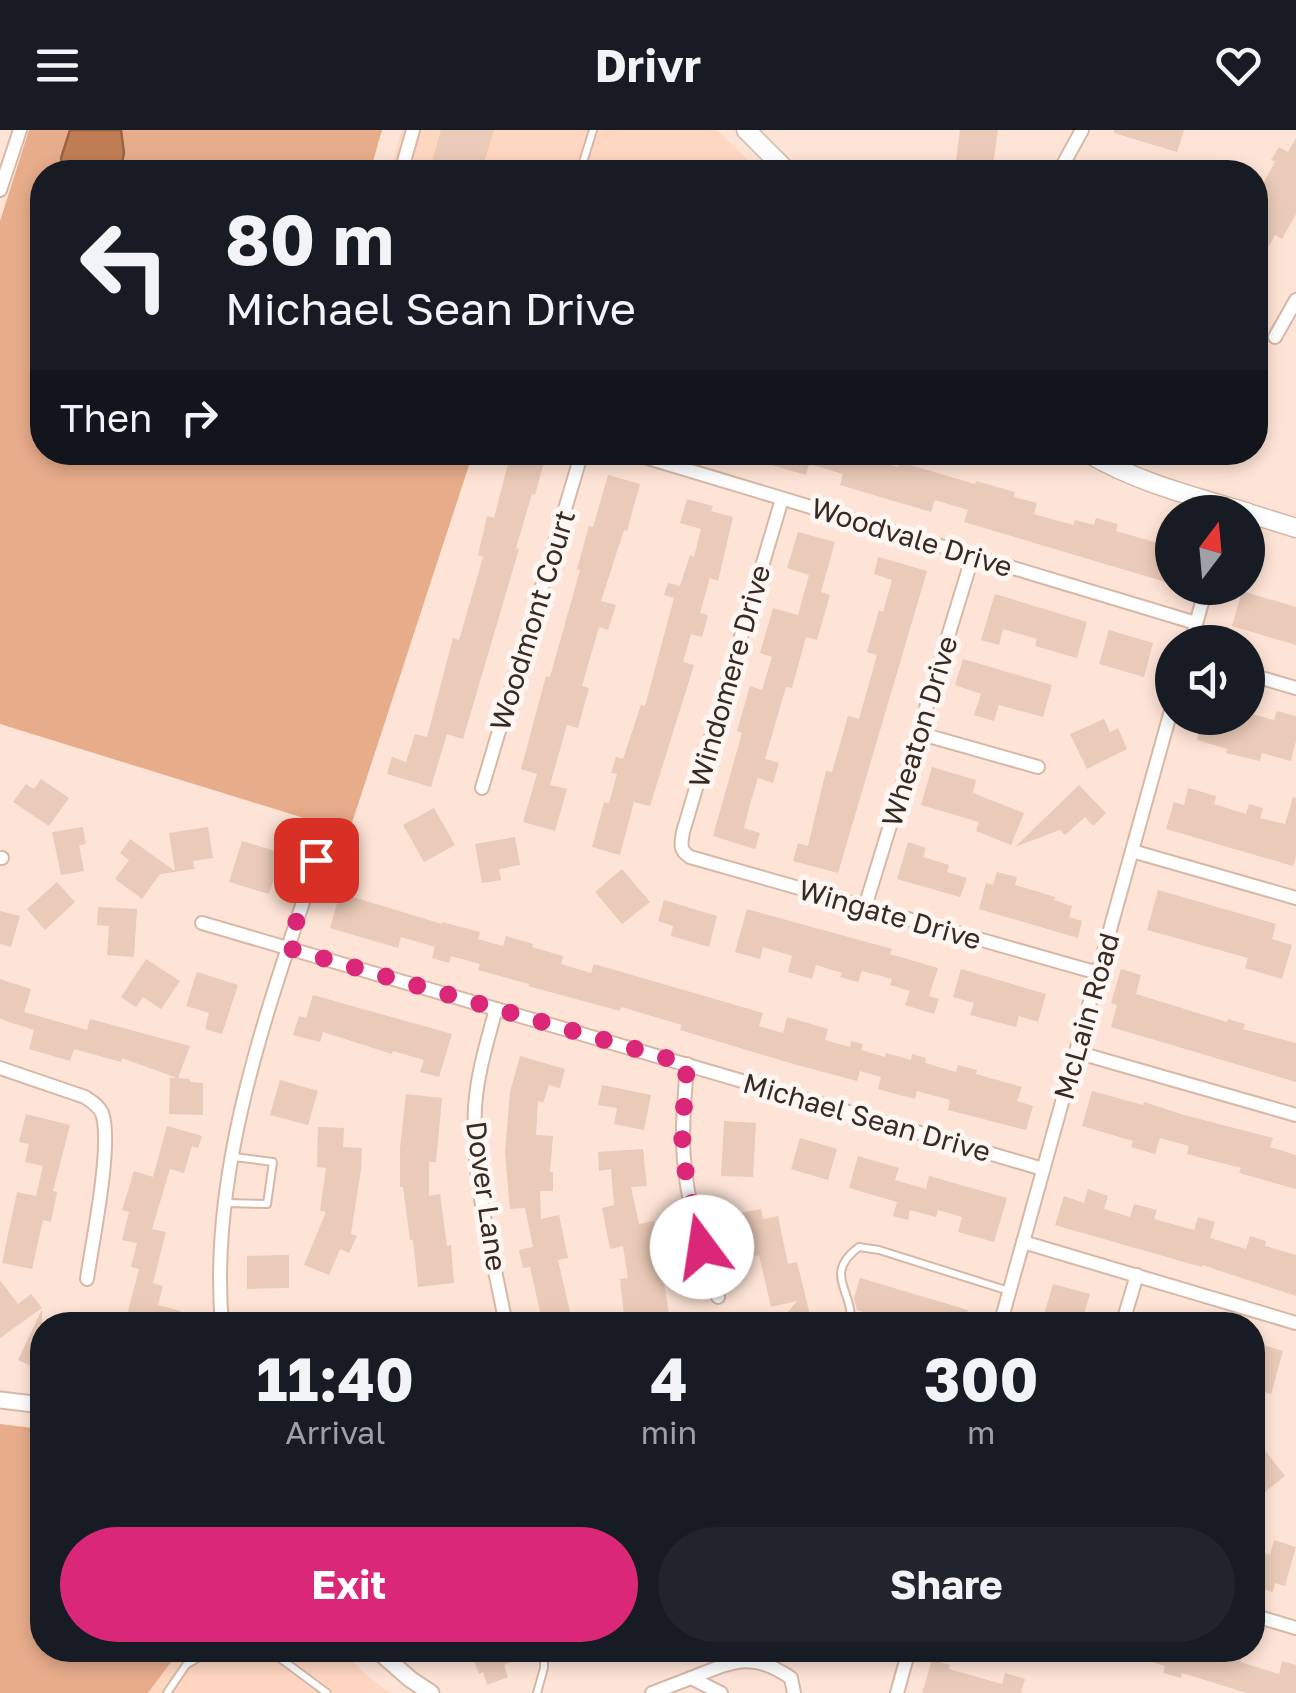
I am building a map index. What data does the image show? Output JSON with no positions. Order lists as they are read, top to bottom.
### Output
{
  "streets": {
    "street": [
      "Woodvale Drive",
      "Woodmont Court",
      "Windomere Drive",
      "Wheaton Drive",
      "Wingate Drive",
      "McLain Road",
      "Michael Sean Drive",
      "Dover Lane"
    ]
  },
  "crossings": [
    ["Woodvale Drive", "Windomere Drive"],
    ["Woodvale Drive", "Wheaton Drive"],
    ["Windomere Drive", "Wingate Drive"],
    ["Wheaton Drive", "Wingate Drive"],
    ["Wingate Drive", "McLain Road"],
    ["McLain Road", "Michael Sean Drive"],
    ["Michael Sean Drive", "Dover Lane"]
  ],
  "north": "top",
  "page": {
    "header": "Drivr",
    "turn": ["80 m", "Michael Sean Drive"],
    "then": "Then",
    "eta": [
      "11:40",
      "Arrival",
      "4",
      "min",
      "300",
      "m"
    ],
    "buttons": ["Exit", "Share"]
  }
}
